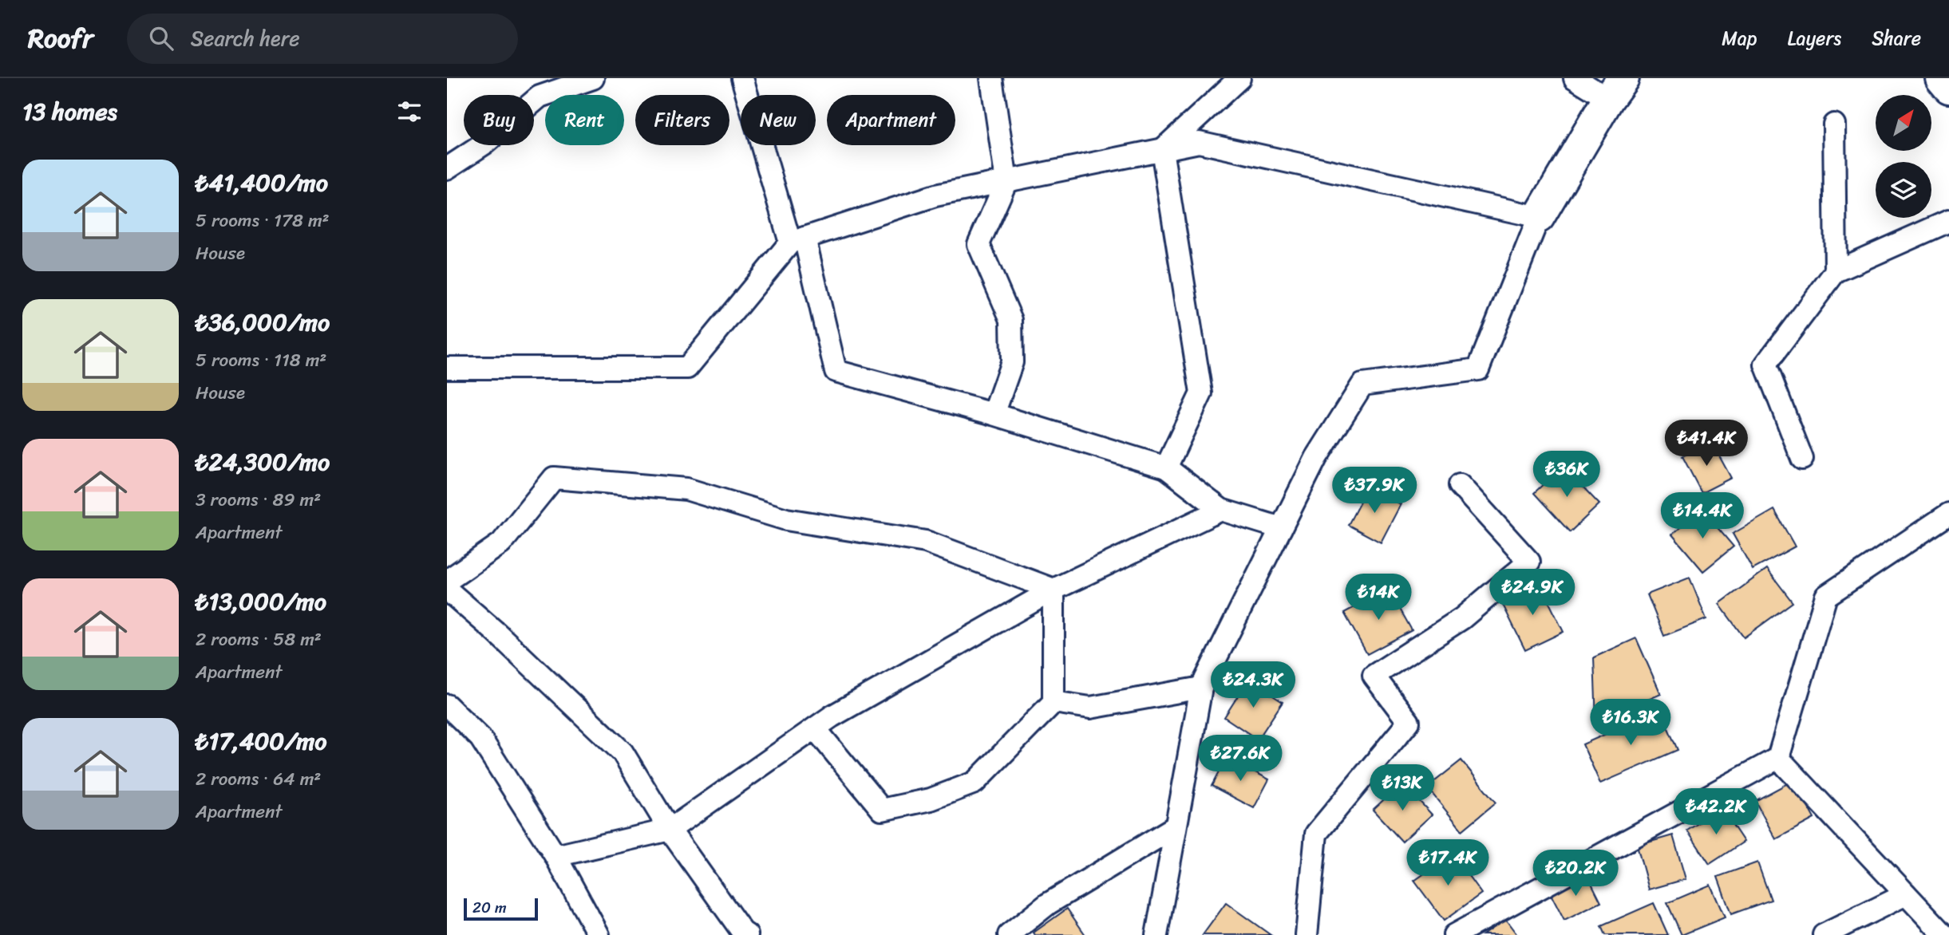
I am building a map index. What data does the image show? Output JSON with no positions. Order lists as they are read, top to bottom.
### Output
{
  "scale_bar": "20 m",
  "north": "top right",
  "page": {
    "header": "Roofr",
    "search": "Search here",
    "nav": ["Map", "Layers", "Share"],
    "heading": "13 homes",
    "chip": [
      "Buy",
      "Rent",
      "Filters",
      "New",
      "Apartment"
    ],
    "list": [
      {
        "name": "₺41,400/mo",
        "note": "5 rooms · 178 m² · House"
      },
      {
        "name": "₺36,000/mo",
        "note": "5 rooms · 118 m² · House"
      },
      {
        "name": "₺24,300/mo",
        "note": "3 rooms · 89 m² · Apartment"
      },
      {
        "name": "₺13,000/mo",
        "note": "2 rooms · 58 m² · Apartment"
      },
      {
        "name": "₺17,400/mo",
        "note": "2 rooms · 64 m² · Apartment"
      }
    ],
    "price": [
      "₺41.4K",
      "₺36K",
      "₺37.9K",
      "₺14.4K",
      "₺24.9K",
      "₺14K",
      "₺24.3K",
      "₺16.3K",
      "₺27.6K",
      "₺13K",
      "₺42.2K",
      "₺17.4K",
      "₺20.2K"
    ],
    "scale": "20 m"
  }
}
